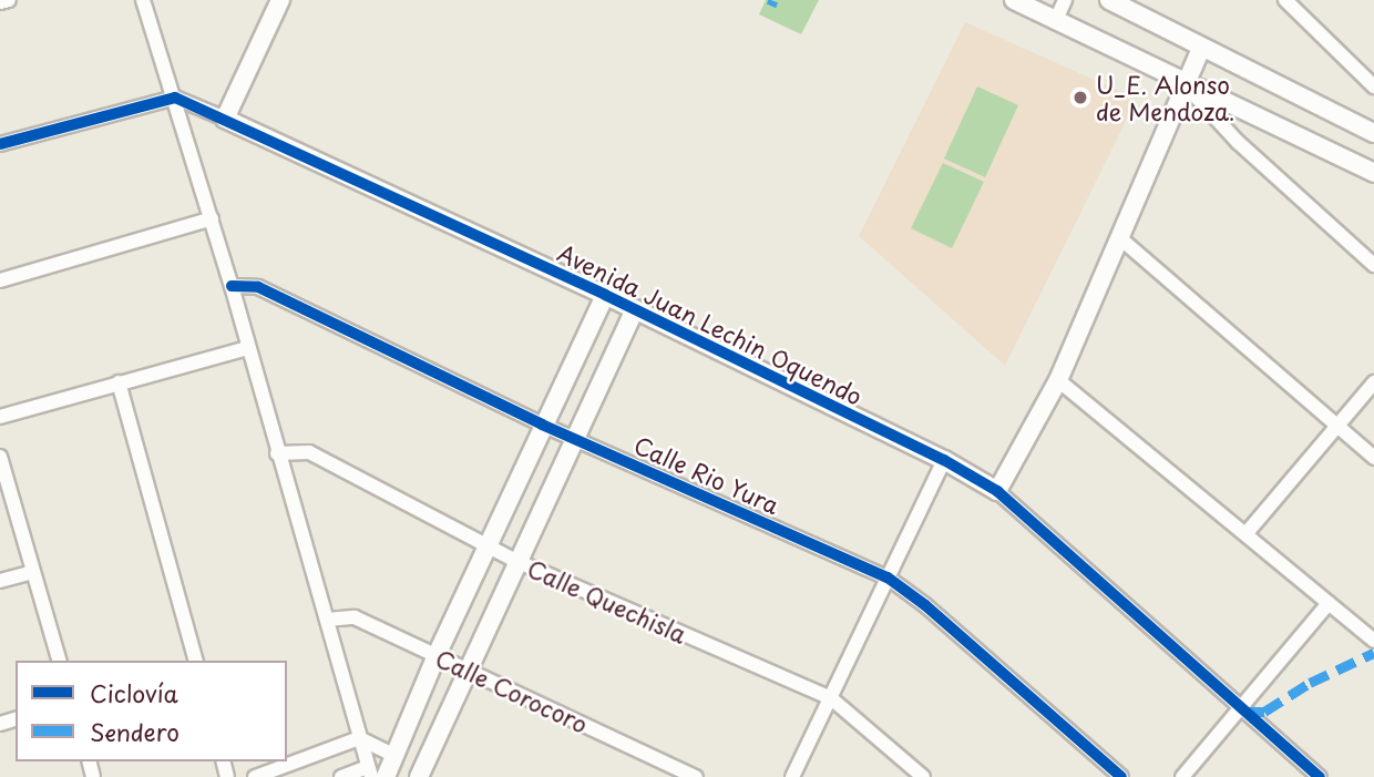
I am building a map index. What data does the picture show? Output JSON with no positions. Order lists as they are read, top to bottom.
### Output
{
  "streets": {
    "street": [
      "Avenida Juan Lechin Oquendo",
      "Calle Rio Yura",
      "Calle Quechisla",
      "Calle Corocoro"
    ]
  },
  "places": ["U_E. Alonso de Mendoza."],
  "legend": ["Ciclovía", "Sendero"]
}
